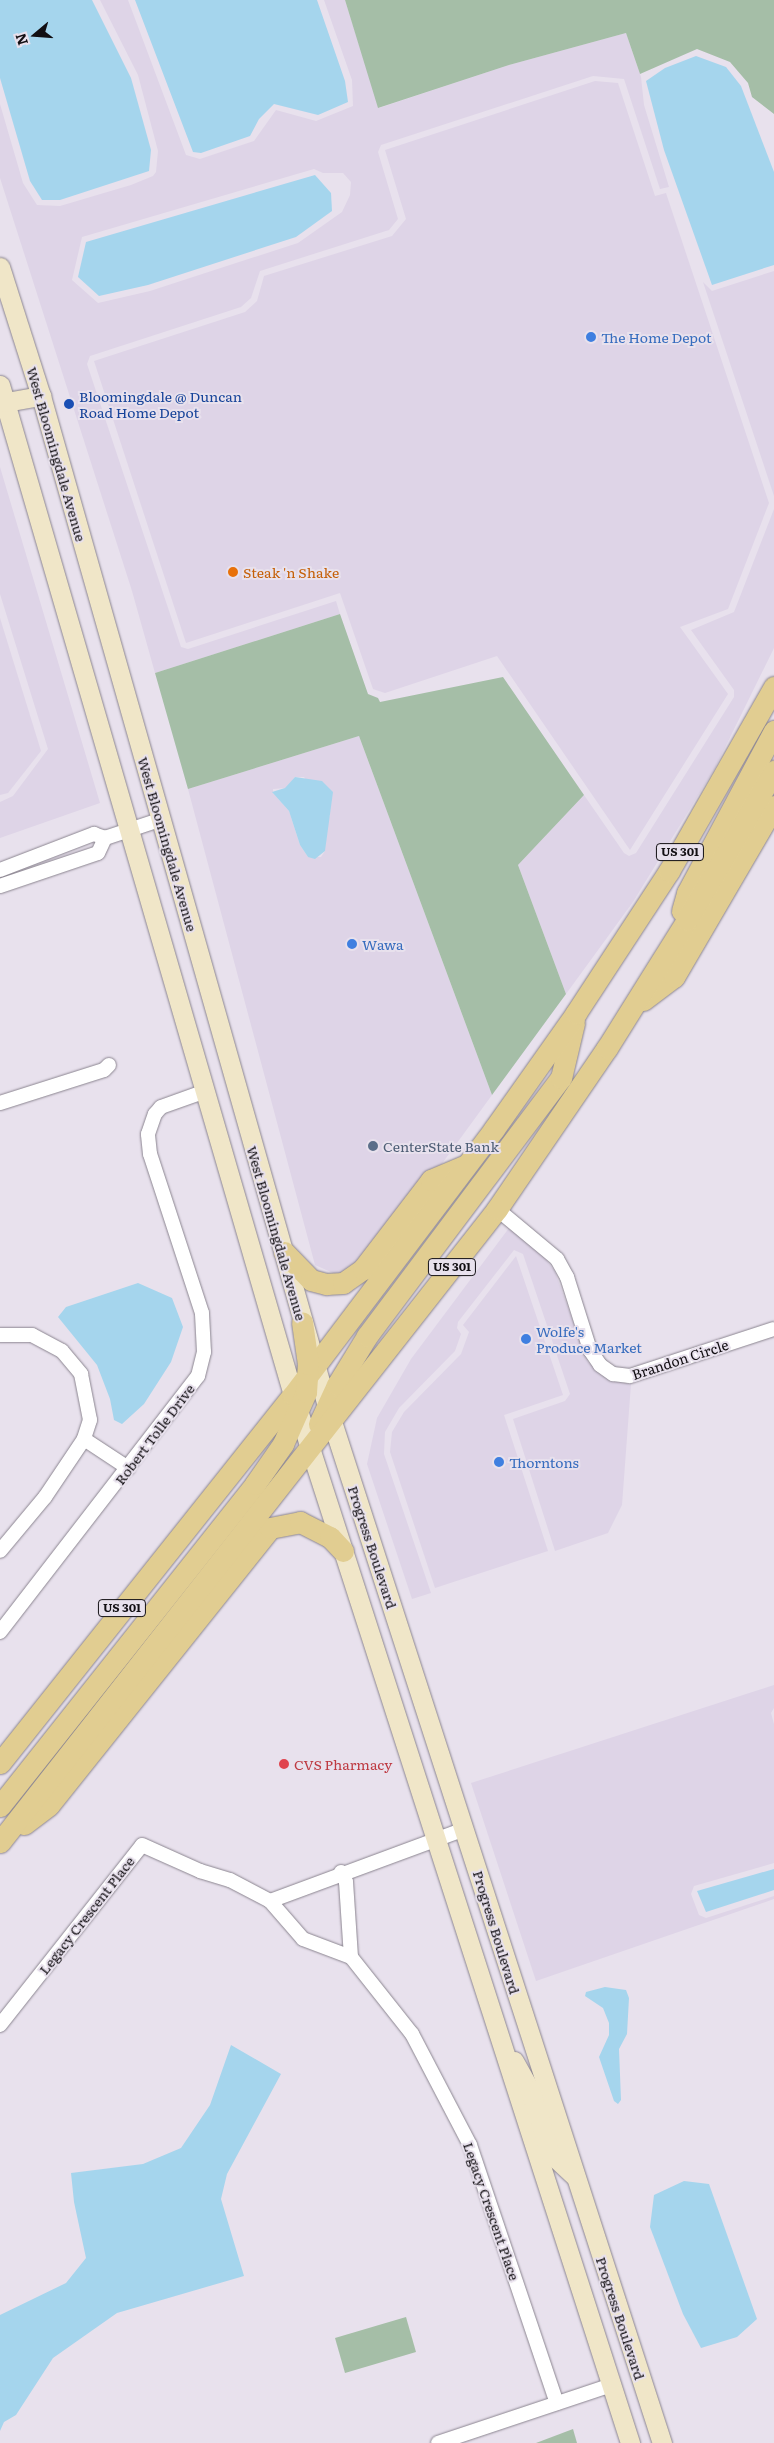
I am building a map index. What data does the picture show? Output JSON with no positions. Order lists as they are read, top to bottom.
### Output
{
  "streets": {
    "main road": ["West Bloomingdale Avenue", "US 301", "Progress Boulevard"],
    "street": ["Brandon Circle", "Robert Tolle Drive", "Legacy Crescent Place"]
  },
  "crossings": [
    ["US 301", "Brandon Circle"],
    ["US 301", "Progress Boulevard"]
  ],
  "places": [
    "The Home Depot",
    "Bloomingdale @ Duncan Road Home Depot",
    "Steak 'n Shake",
    "Wawa",
    "CenterState Bank",
    "Wolfe's Produce Market",
    "Thorntons",
    "CVS Pharmacy"
  ],
  "north": "left"
}
